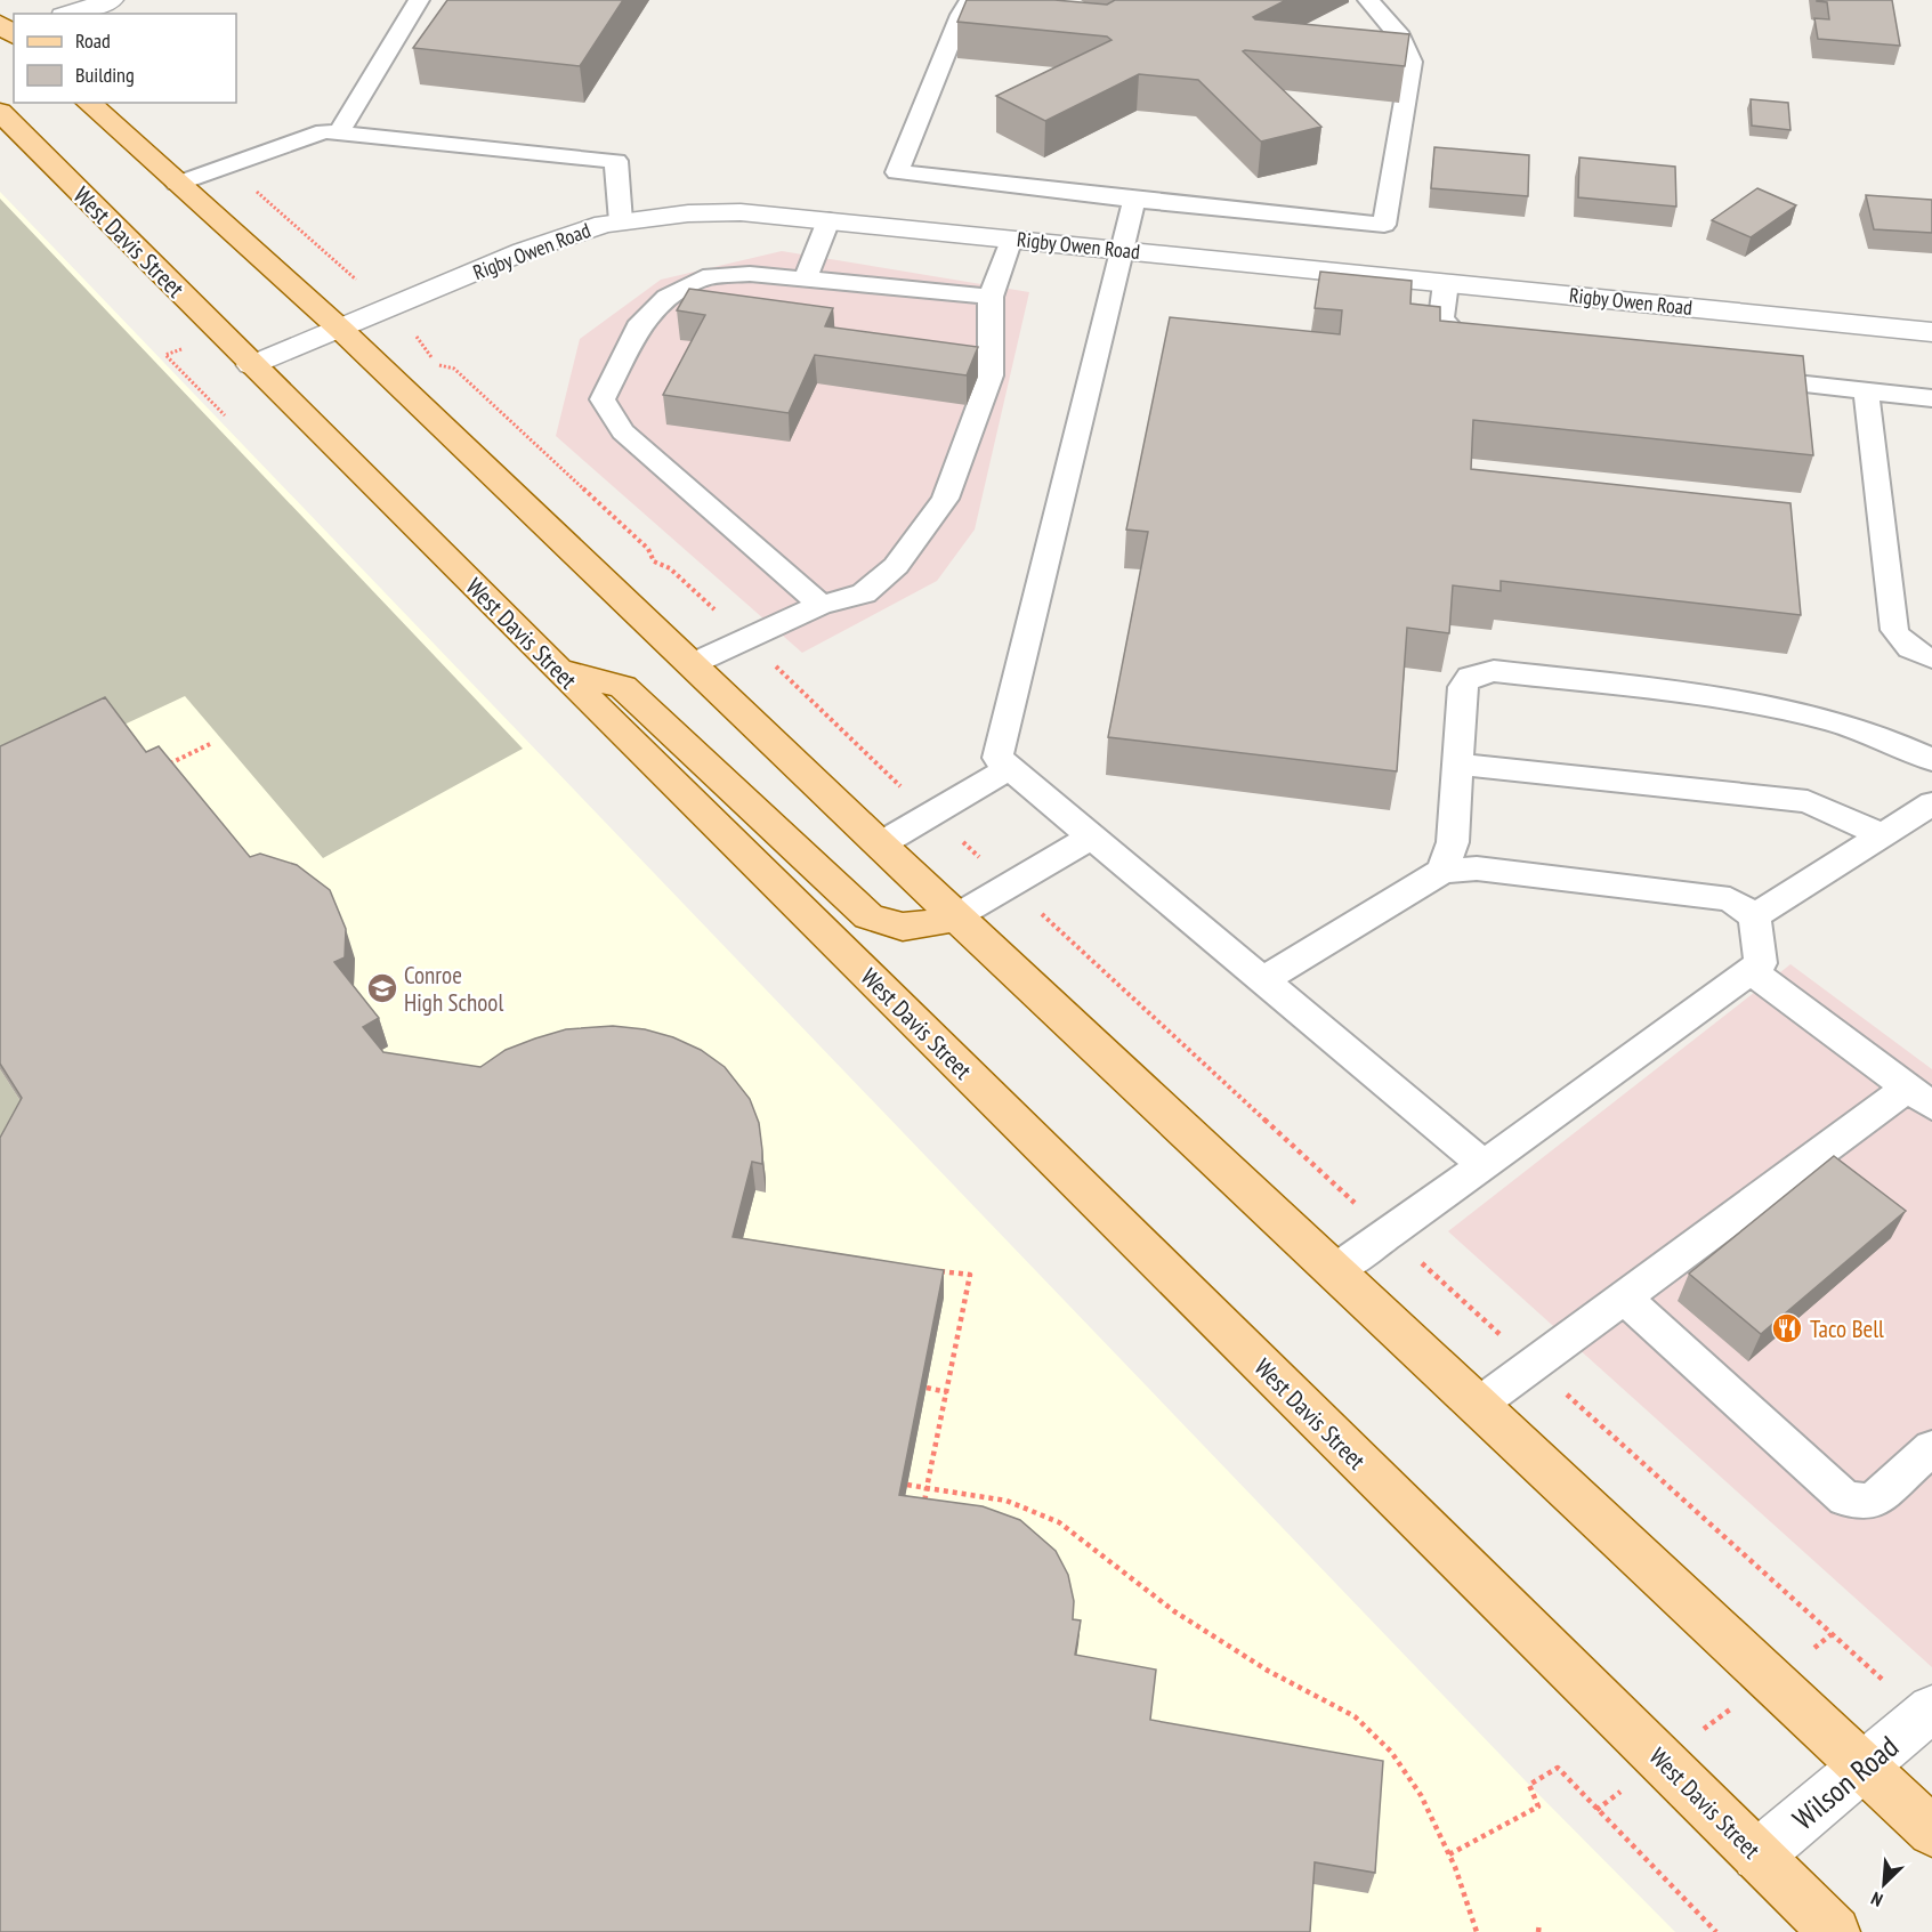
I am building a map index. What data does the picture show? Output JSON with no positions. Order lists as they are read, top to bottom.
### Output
{
  "streets": {
    "main road": ["West Davis Street"],
    "street": ["Rigby Owen Road", "Wilson Road"]
  },
  "crossings": [
    ["West Davis Street", "Rigby Owen Road"],
    ["West Davis Street", "Wilson Road"]
  ],
  "places": {
    "school or university": ["Conroe High School"],
    "restaurant": ["Taco Bell"]
  },
  "legend": ["Road", "Building"],
  "north": "bottom left"
}
